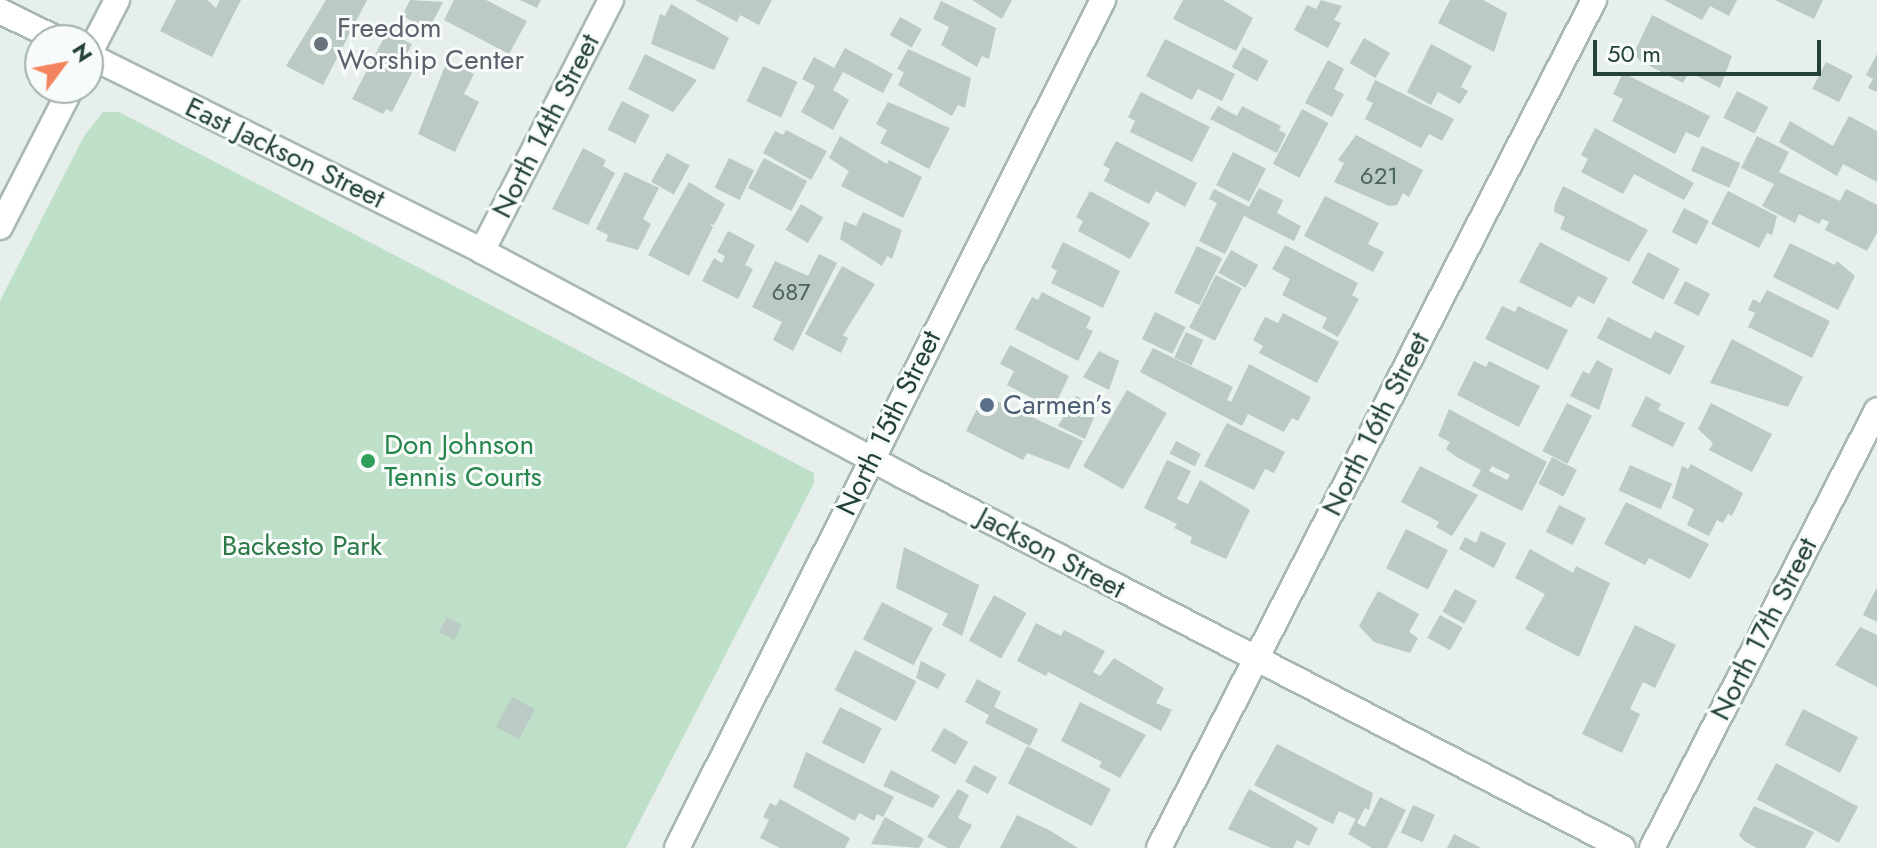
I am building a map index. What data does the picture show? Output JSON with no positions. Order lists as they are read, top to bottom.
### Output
{
  "streets": {
    "street": [
      "North 14th Street",
      "East Jackson Street",
      "North 15th Street",
      "North 16th Street",
      "Jackson Street",
      "North 17th Street"
    ]
  },
  "crossings": [
    ["North 14th Street", "East Jackson Street"],
    ["North 14th Street", "Jackson Street"],
    ["East Jackson Street", "Jackson Street"],
    ["North 15th Street", "Jackson Street"],
    ["North 16th Street", "Jackson Street"]
  ],
  "parks": ["Backesto Park"],
  "places": ["Freedom Worship Center", "Carmen’s", "Don Johnson Tennis Courts"],
  "house_numbers": ["621", "687"],
  "scale_bar": "50 m",
  "north": "top right"
}
